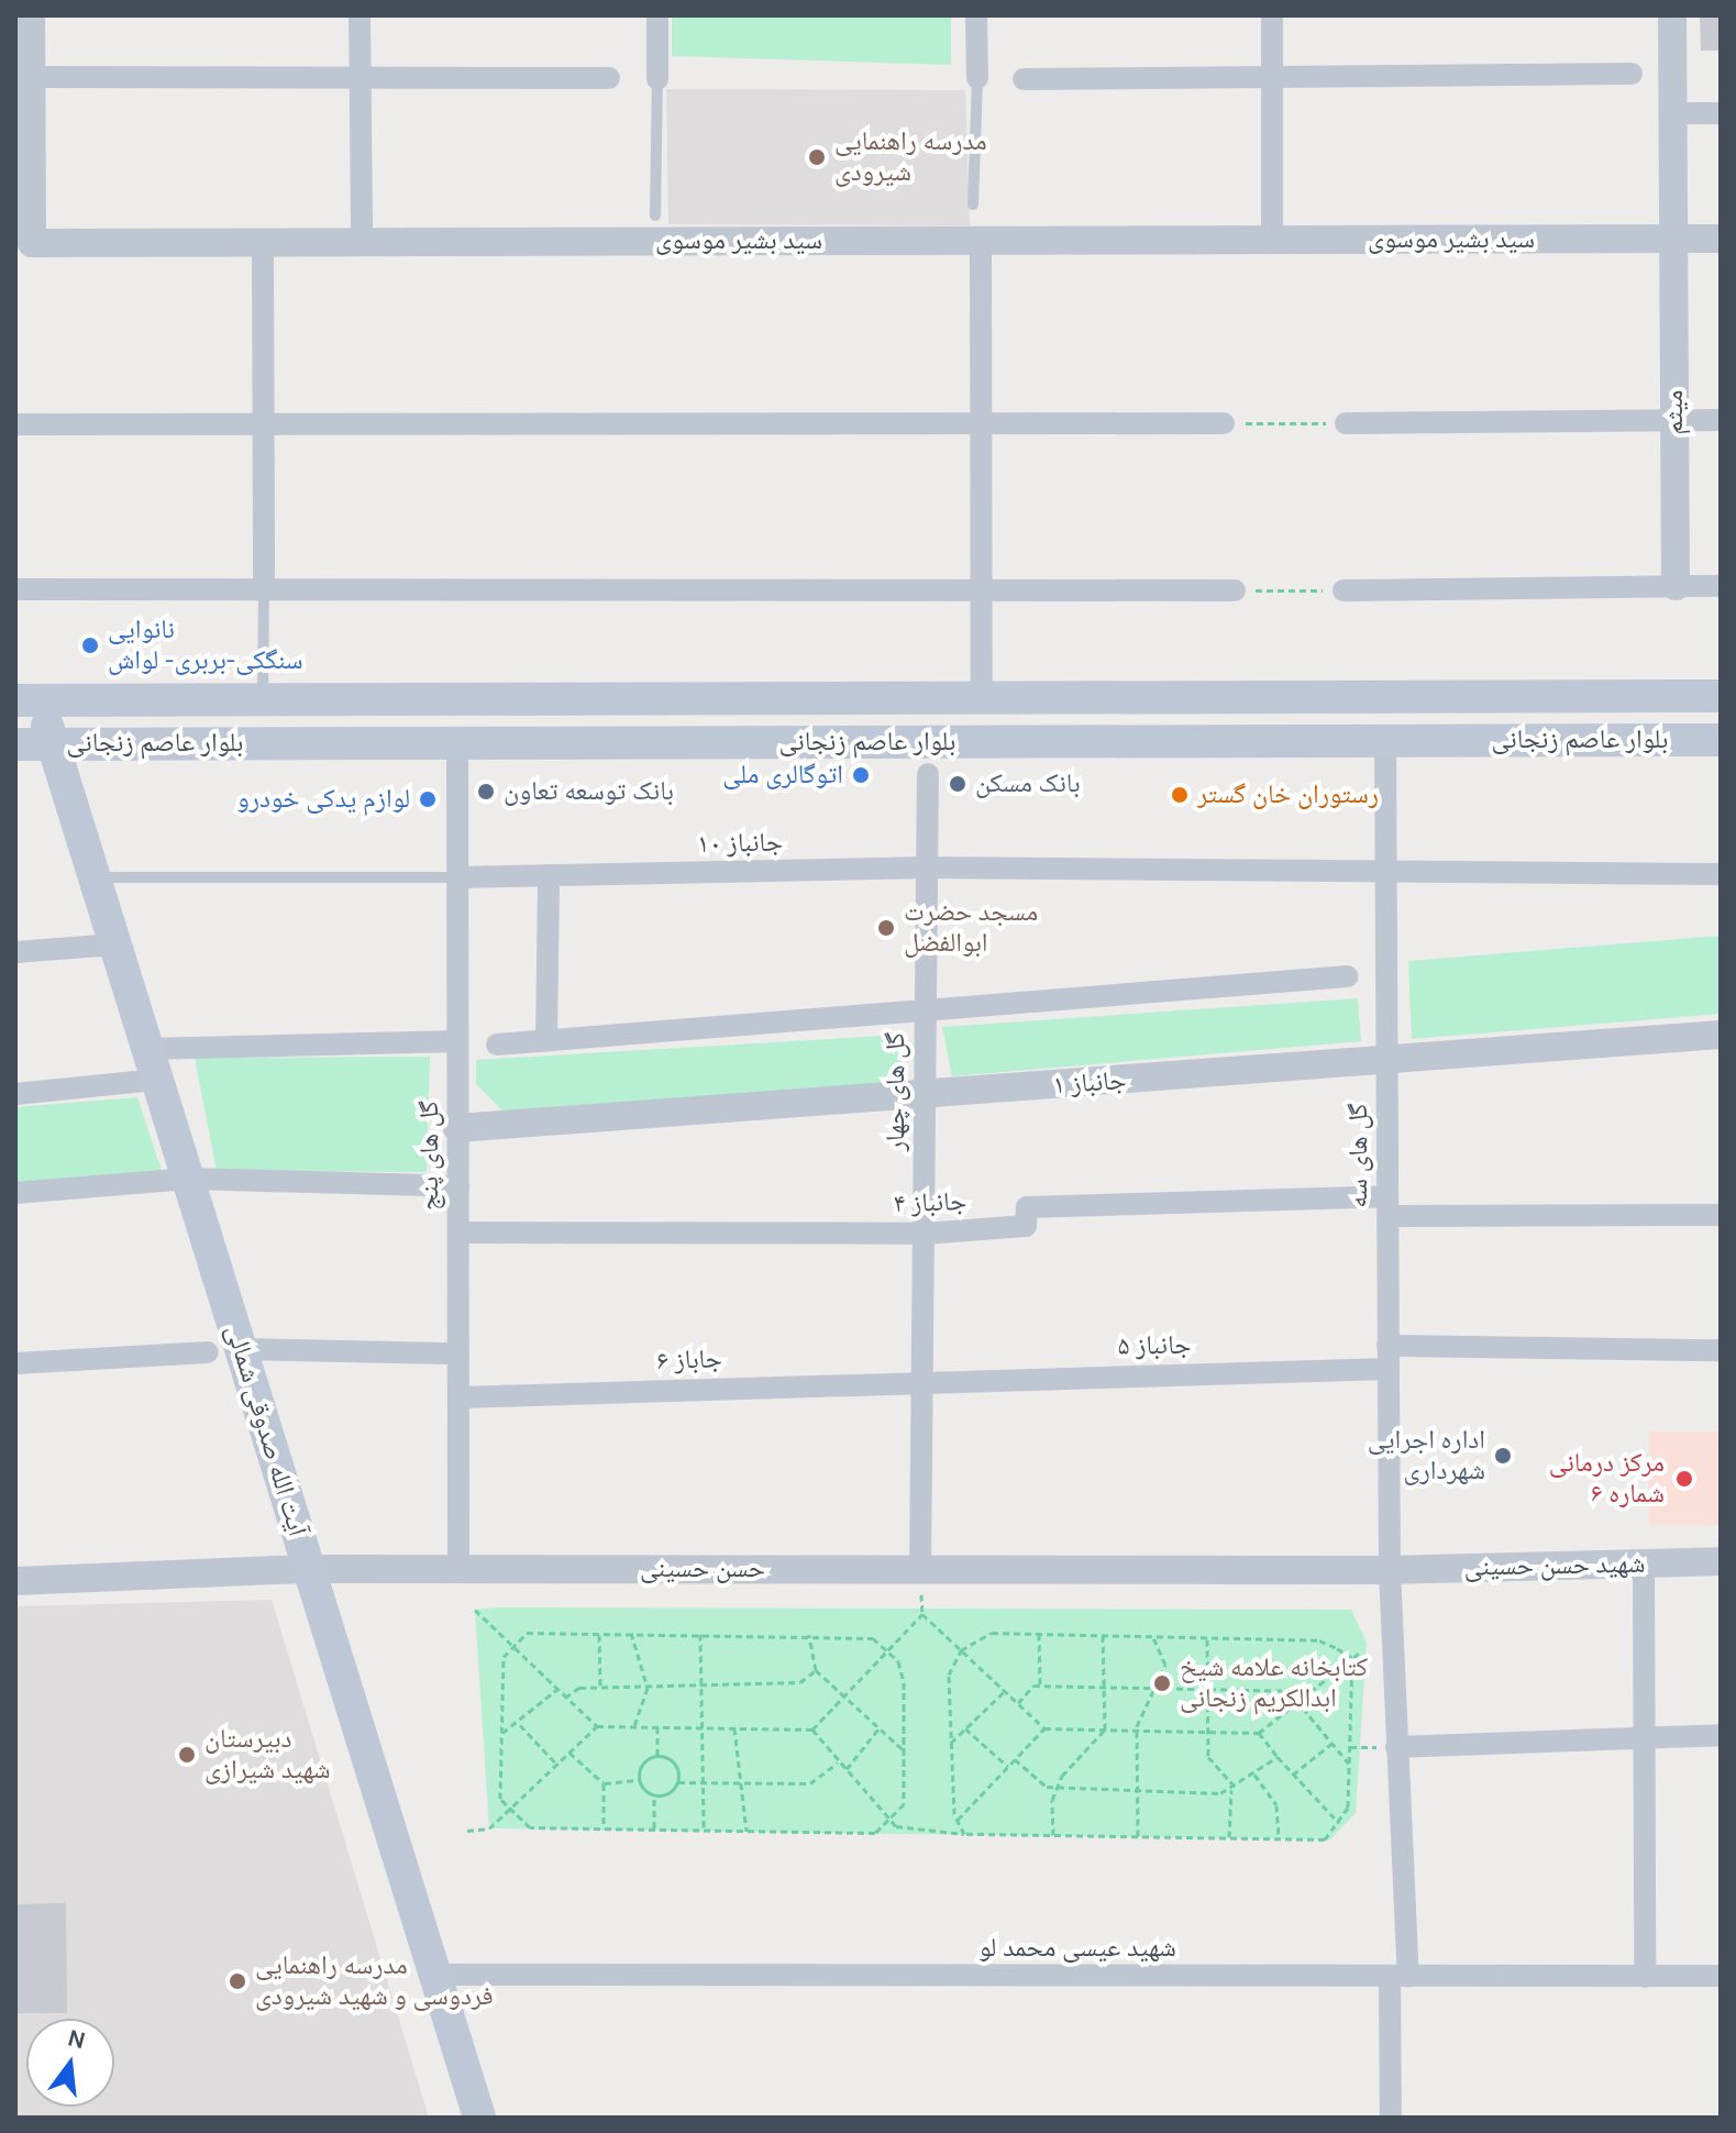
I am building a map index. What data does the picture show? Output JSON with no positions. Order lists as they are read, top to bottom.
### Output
{
  "streets": {
    "main road": ["بلوار عاصم زنجانی", "آیت الله صدوقی شمالی"],
    "street": [
      "سید بشیر موسوی",
      "میثم",
      "جانباز ۱۰",
      "جانباز ۱",
      "گل های چهار",
      "گل های پنج",
      "گل های سه",
      "جانباز ۴",
      "جانباز ۵",
      "جاباز ۶",
      "شهید حسن حسینی",
      "حسن حسینی",
      "شهید عیسی محمد لو"
    ]
  },
  "crossings": [
    ["سید بشیر موسوی", "میثم"],
    ["بلوار عاصم زنجانی", "گل های پنج"],
    ["بلوار عاصم زنجانی", "گل های سه"],
    ["بلوار عاصم زنجانی", "آیت الله صدوقی شمالی"],
    ["جانباز ۱۰", "گل های چهار"],
    ["جانباز ۱۰", "گل های پنج"],
    ["جانباز ۱۰", "گل های سه"],
    ["جانباز ۱۰", "آیت الله صدوقی شمالی"],
    ["جانباز ۱", "گل های چهار"],
    ["جانباز ۱", "گل های پنج"],
    ["جانباز ۱", "گل های سه"],
    ["گل های چهار", "جانباز ۴"],
    ["گل های چهار", "جانباز ۵"],
    ["گل های چهار", "جاباز ۶"],
    ["گل های چهار", "حسن حسینی"],
    ["گل های پنج", "جانباز ۴"],
    ["گل های پنج", "جاباز ۶"],
    ["گل های پنج", "حسن حسینی"],
    ["گل های سه", "جانباز ۴"],
    ["گل های سه", "جانباز ۵"],
    ["گل های سه", "شهید حسن حسینی"],
    ["گل های سه", "حسن حسینی"],
    ["گل های سه", "شهید عیسی محمد لو"],
    ["جانباز ۵", "جاباز ۶"],
    ["آیت الله صدوقی شمالی", "حسن حسینی"],
    ["آیت الله صدوقی شمالی", "شهید عیسی محمد لو"],
    ["شهید حسن حسینی", "حسن حسینی"]
  ],
  "places": [
    "مدرسه راهنمایی شیرودی",
    "نانوایی سنگکی-بربری- لواش",
    "اتوگالری ملی",
    "بانک مسکن",
    "بانک توسعه تعاون",
    "رستوران خان گستر",
    "لوازم یدکی خودرو",
    "مسجد حضرت ابوالفضل",
    "اداره اجرایی شهرداری",
    "مرکز درمانی شماره ۶",
    "کتابخانه علامه شیخ ابدالکریم زنجانی",
    "دبیرستان شهید شیرازی",
    "مدرسه راهنمایی فردوسی و شهید شیرودی"
  ],
  "north": "top"
}
